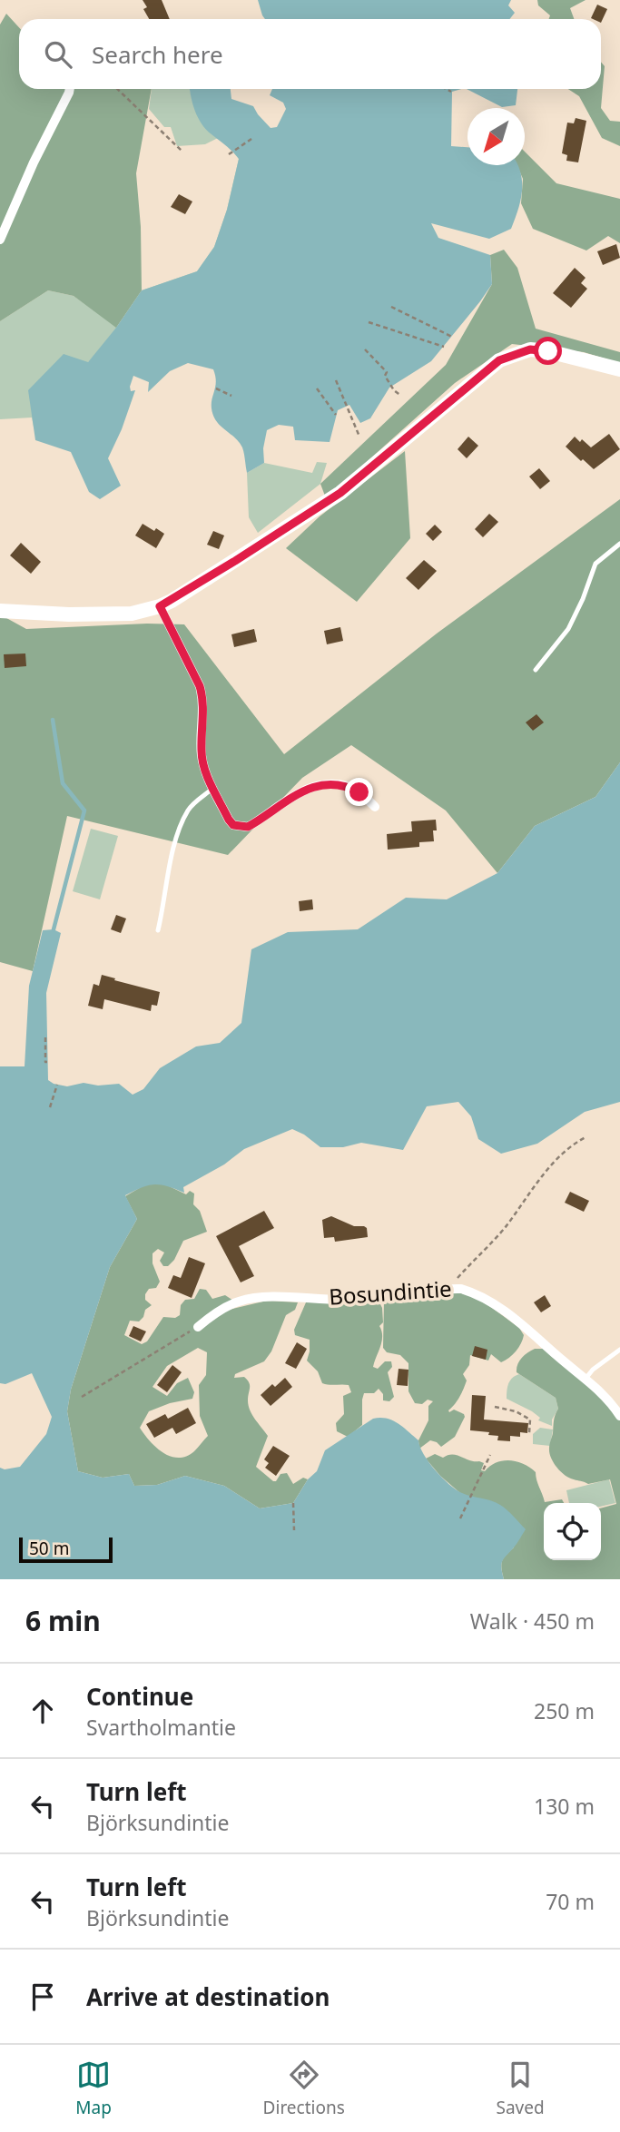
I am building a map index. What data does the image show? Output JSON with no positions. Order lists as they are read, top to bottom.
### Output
{
  "streets": {
    "street": ["Bosundintie"]
  },
  "scale_bar": "50 m",
  "north": "bottom left",
  "page": {
    "search": "Search here",
    "scale": "50 m",
    "heading": ["6 min", "Walk · 450 m"],
    "list": [
      ["Continue", "Svartholmantie", "250 m"],
      ["Turn left", "Björksundintie", "130 m"],
      ["Turn left", "Björksundintie", "70 m"],
      "Arrive at destination"
    ],
    "nav": ["Map", "Directions", "Saved"]
  }
}
